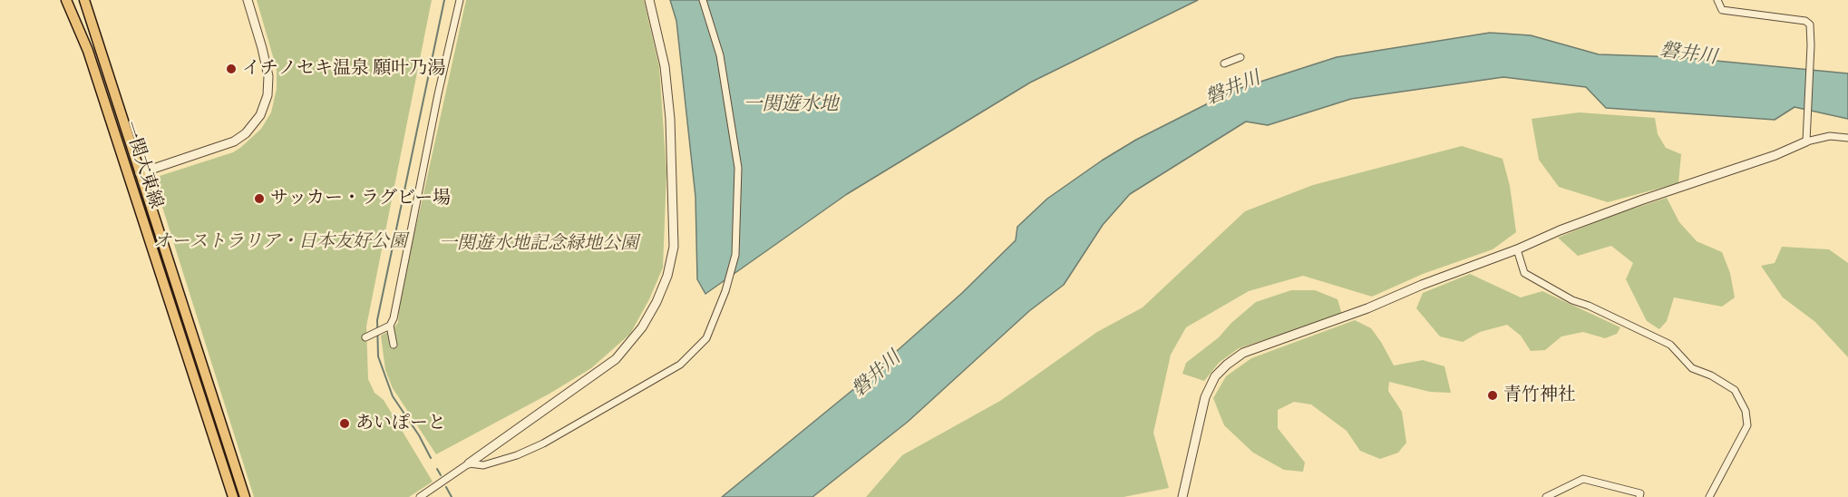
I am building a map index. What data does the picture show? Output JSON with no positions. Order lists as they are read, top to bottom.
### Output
{
  "streets": {
    "main road": ["一関大東線"]
  },
  "water": ["磐井川", "一関遊水地"],
  "parks": ["オーストラリア・日本友好公園", "一関遊水地記念緑地公園"],
  "places": [
    "イチノセキ温泉 願叶乃湯",
    "サッカー・ラグビー場",
    "青竹神社",
    "あいぽーと"
  ]
}
